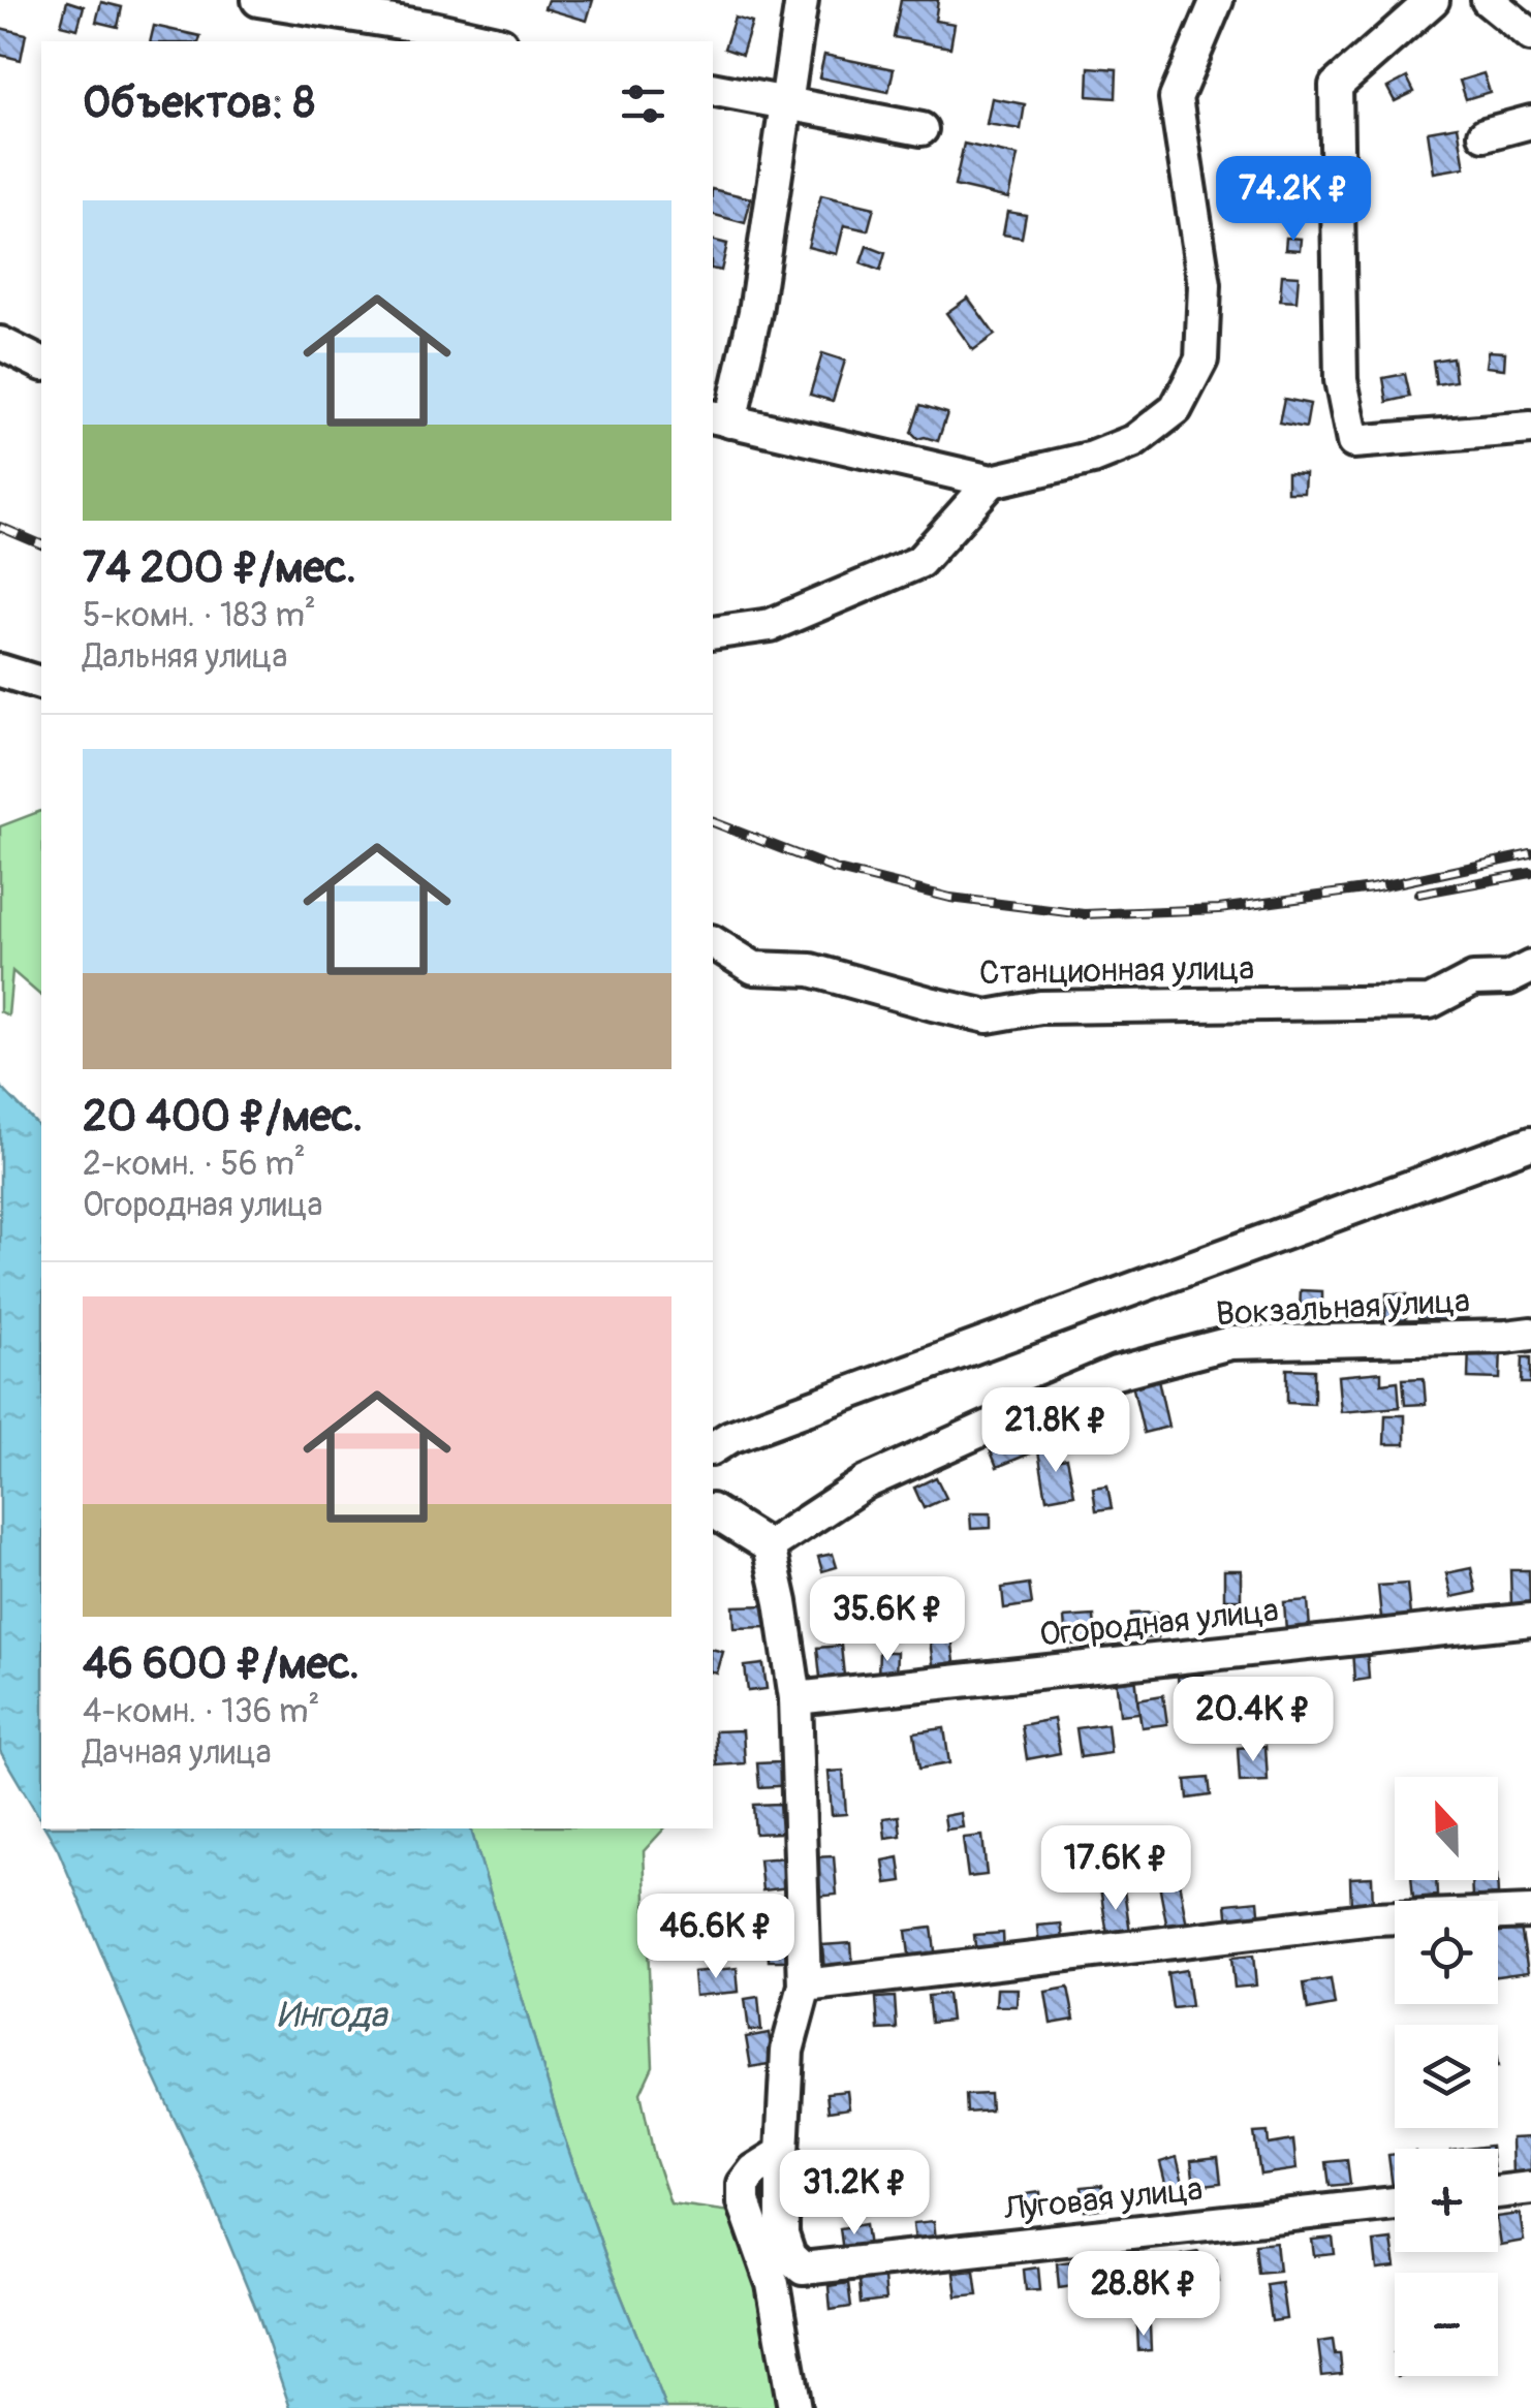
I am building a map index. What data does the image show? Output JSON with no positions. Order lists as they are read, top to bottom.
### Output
{
  "streets": {
    "street": [
      "Станционная улица",
      "Вокзальная улица",
      "Огородная улица",
      "Луговая улица"
    ]
  },
  "water": ["Ингода"],
  "north": "top",
  "page": {
    "heading": "Объектов: 8",
    "price": [
      "74.2K ₽",
      "21.8K ₽",
      "35.6K ₽",
      "20.4K ₽",
      "17.6K ₽",
      "46.6K ₽",
      "31.2K ₽",
      "28.8K ₽"
    ],
    "list": [
      {
        "name": "74 200 ₽/мес.",
        "note": "5-комн. · 183 m² · Дальняя улица"
      },
      {
        "name": "20 400 ₽/мес.",
        "note": "2-комн. · 56 m² · Огородная улица"
      },
      {
        "name": "46 600 ₽/мес.",
        "note": "4-комн. · 136 m² · Дачная улица"
      }
    ],
    "map_buttons": ["+", "−"]
  }
}
